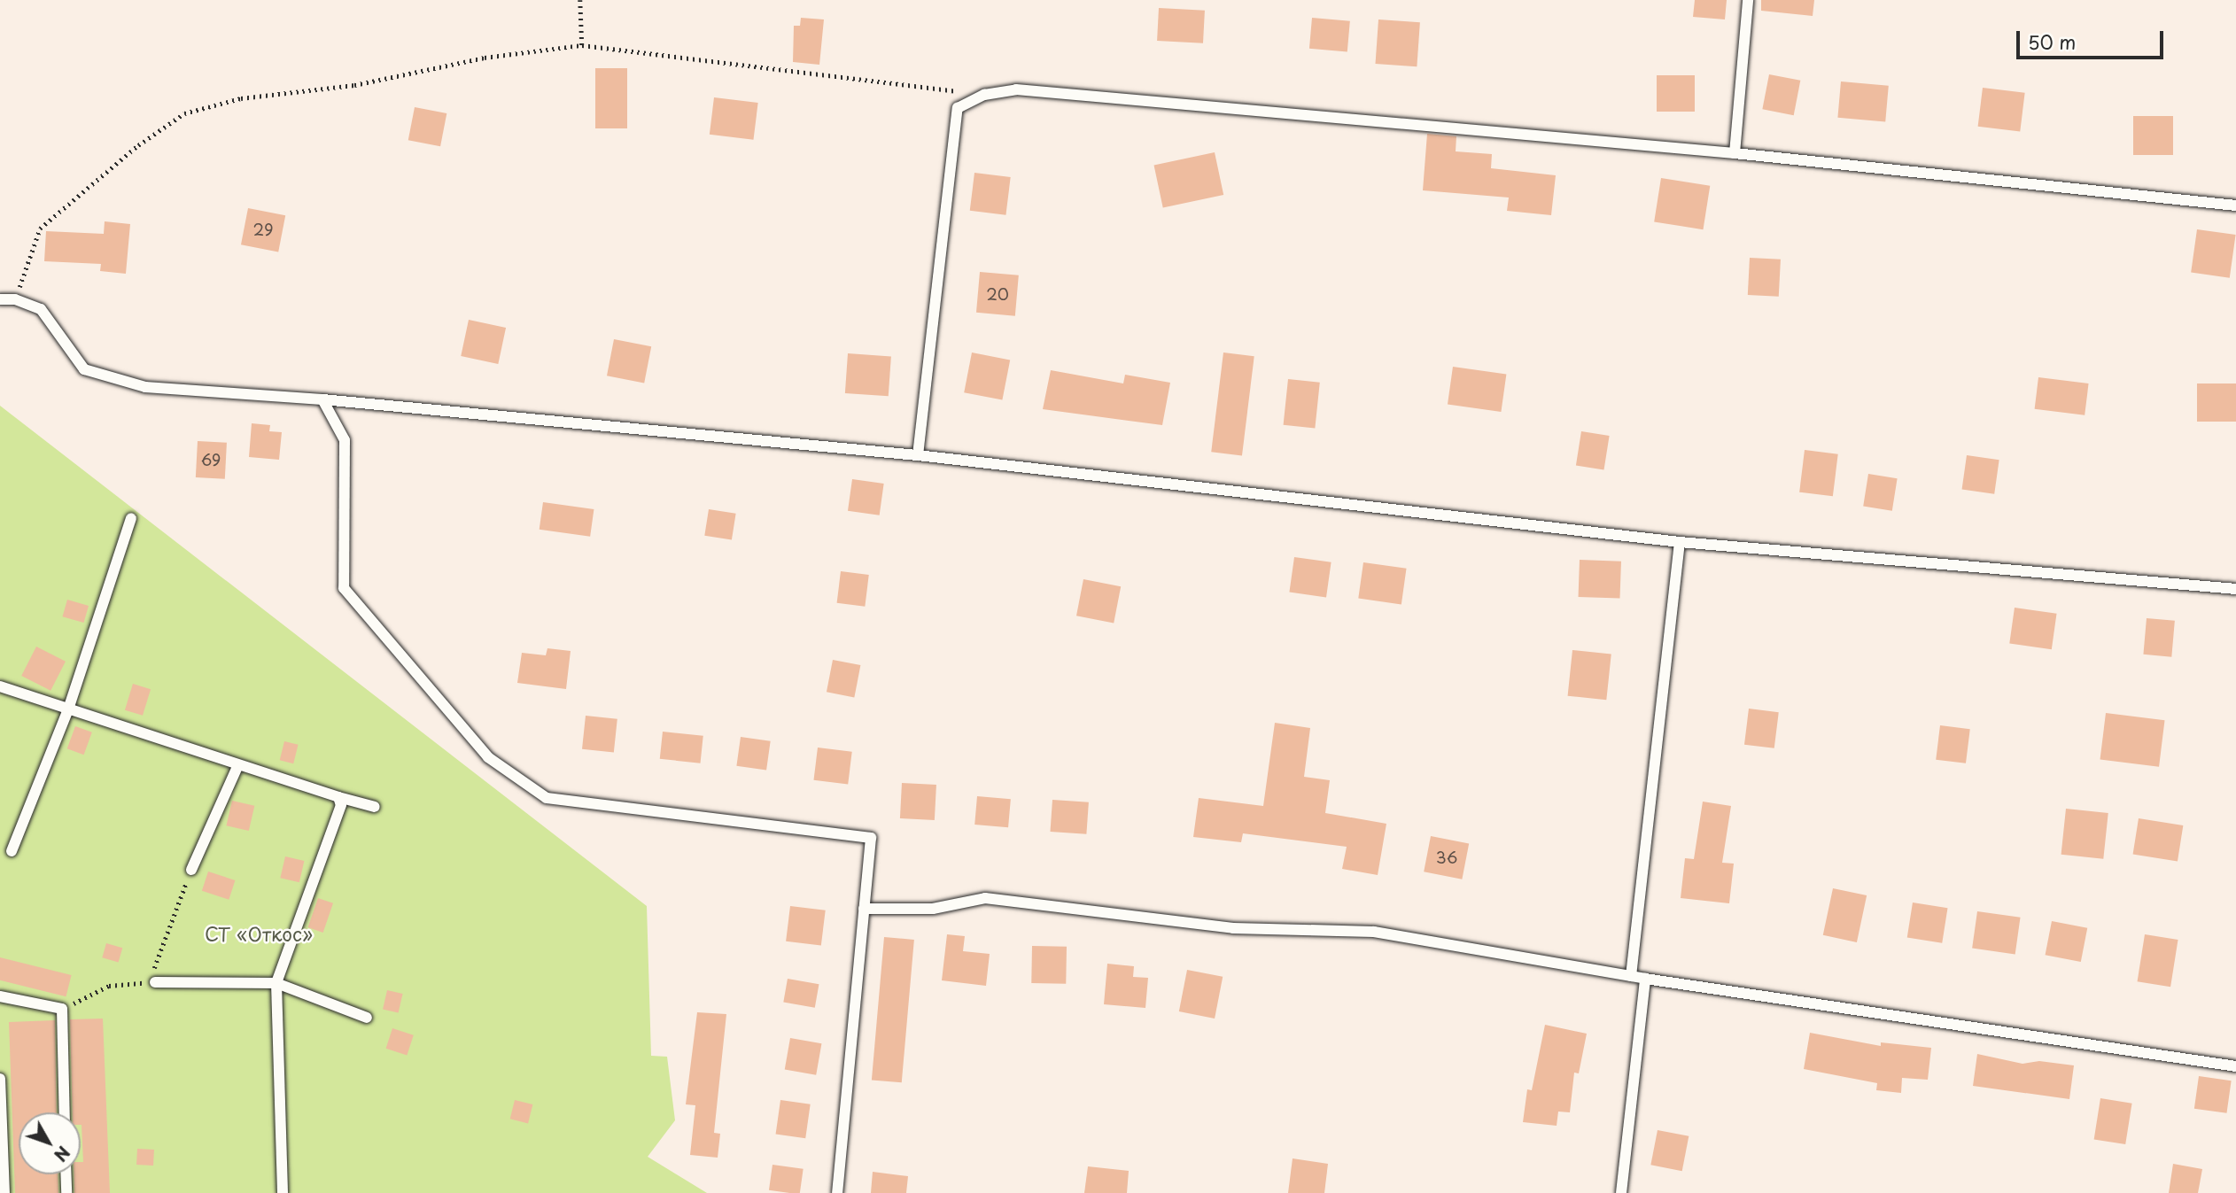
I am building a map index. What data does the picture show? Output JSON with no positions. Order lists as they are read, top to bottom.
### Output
{
  "parks": ["СТ «Откос»"],
  "house_numbers": [
    "29",
    "20",
    "69",
    "36"
  ],
  "scale_bar": "50 m",
  "north": "bottom right"
}
